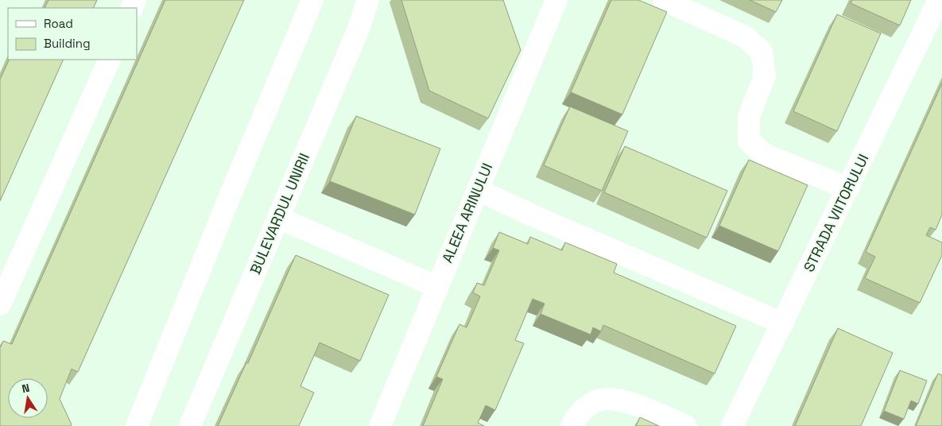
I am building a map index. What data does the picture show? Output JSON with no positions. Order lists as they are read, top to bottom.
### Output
{
  "streets": {
    "street": ["ALEEA ARINULUI", "STRADA VIITORULUI", "BULEVARDUL UNIRII"]
  },
  "legend": ["Road", "Building"],
  "north": "top"
}
